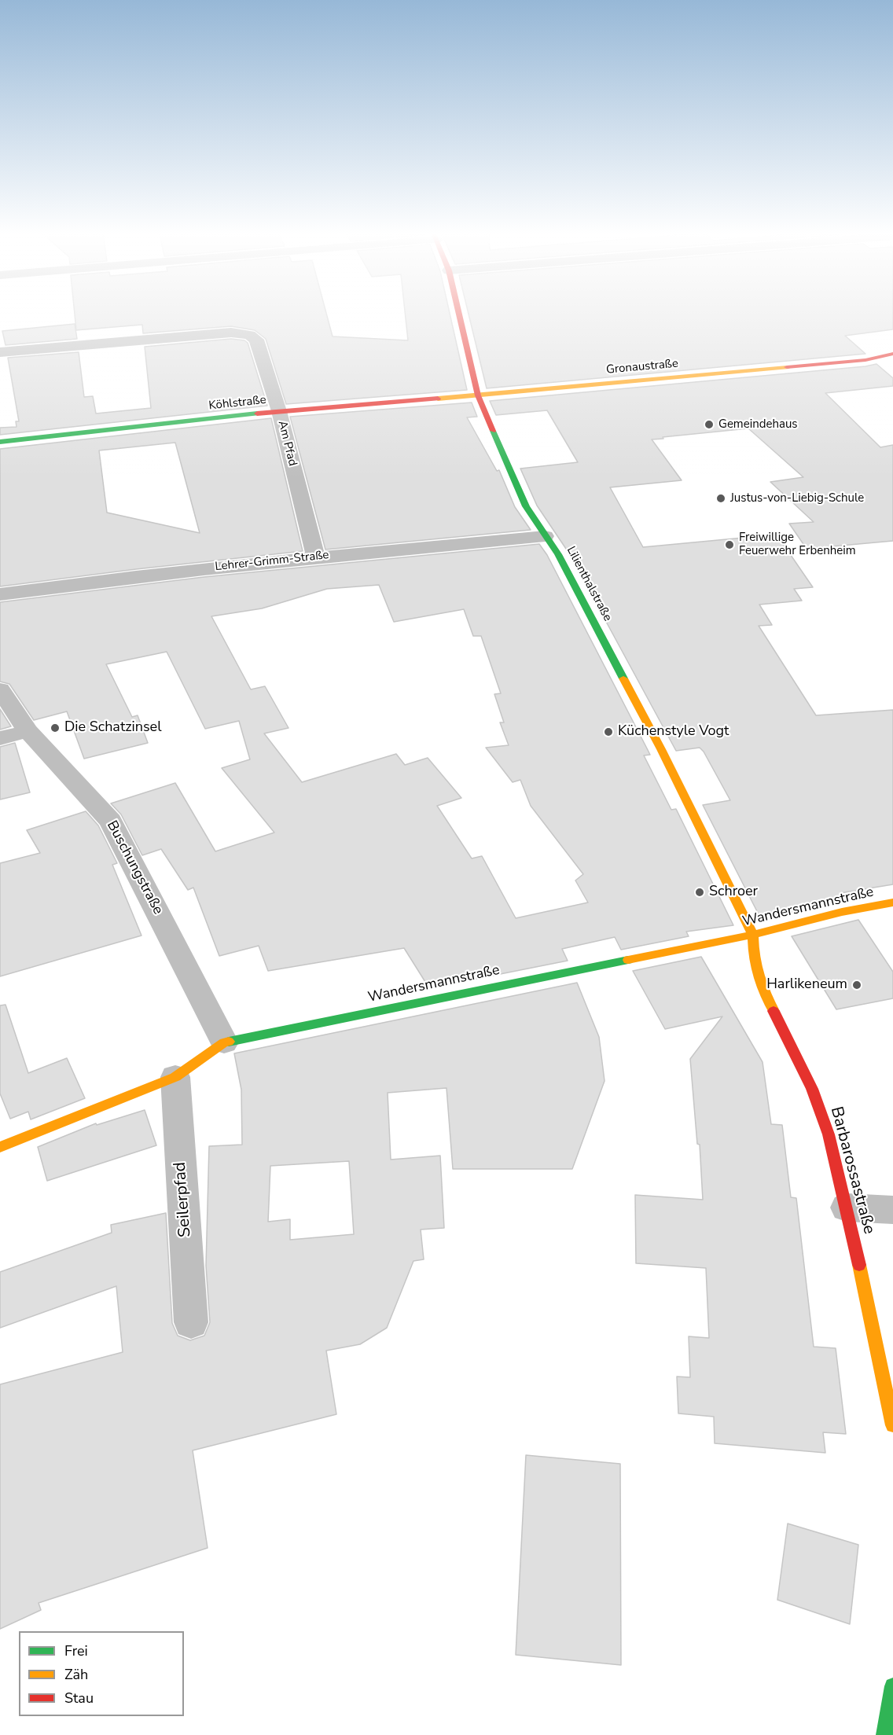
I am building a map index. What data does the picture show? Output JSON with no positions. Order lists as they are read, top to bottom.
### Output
{
  "streets": {
    "street": [
      "Gronaustraße",
      "Köhlstraße",
      "Am Pfad",
      "Lehrer-Grimm-Straße",
      "Lilienthalstraße",
      "Buschungstraße",
      "Wandersmannstraße",
      "Barbarossastraße",
      "Seilerpfad"
    ]
  },
  "crossings": [
    ["Gronaustraße", "Köhlstraße"],
    ["Gronaustraße", "Lilienthalstraße"],
    ["Köhlstraße", "Am Pfad"],
    ["Köhlstraße", "Lilienthalstraße"],
    ["Am Pfad", "Lehrer-Grimm-Straße"],
    ["Lehrer-Grimm-Straße", "Lilienthalstraße"],
    ["Lilienthalstraße", "Wandersmannstraße"],
    ["Lilienthalstraße", "Barbarossastraße"],
    ["Buschungstraße", "Wandersmannstraße"],
    ["Wandersmannstraße", "Barbarossastraße"],
    ["Wandersmannstraße", "Seilerpfad"]
  ],
  "places": [
    "Gemeindehaus",
    "Justus-von-Liebig-Schule",
    "Freiwillige Feuerwehr Erbenheim",
    "Die Schatzinsel",
    "Küchenstyle Vogt",
    "Schroer",
    "Harlikeneum"
  ],
  "legend": ["Frei", "Zäh", "Stau"]
}
